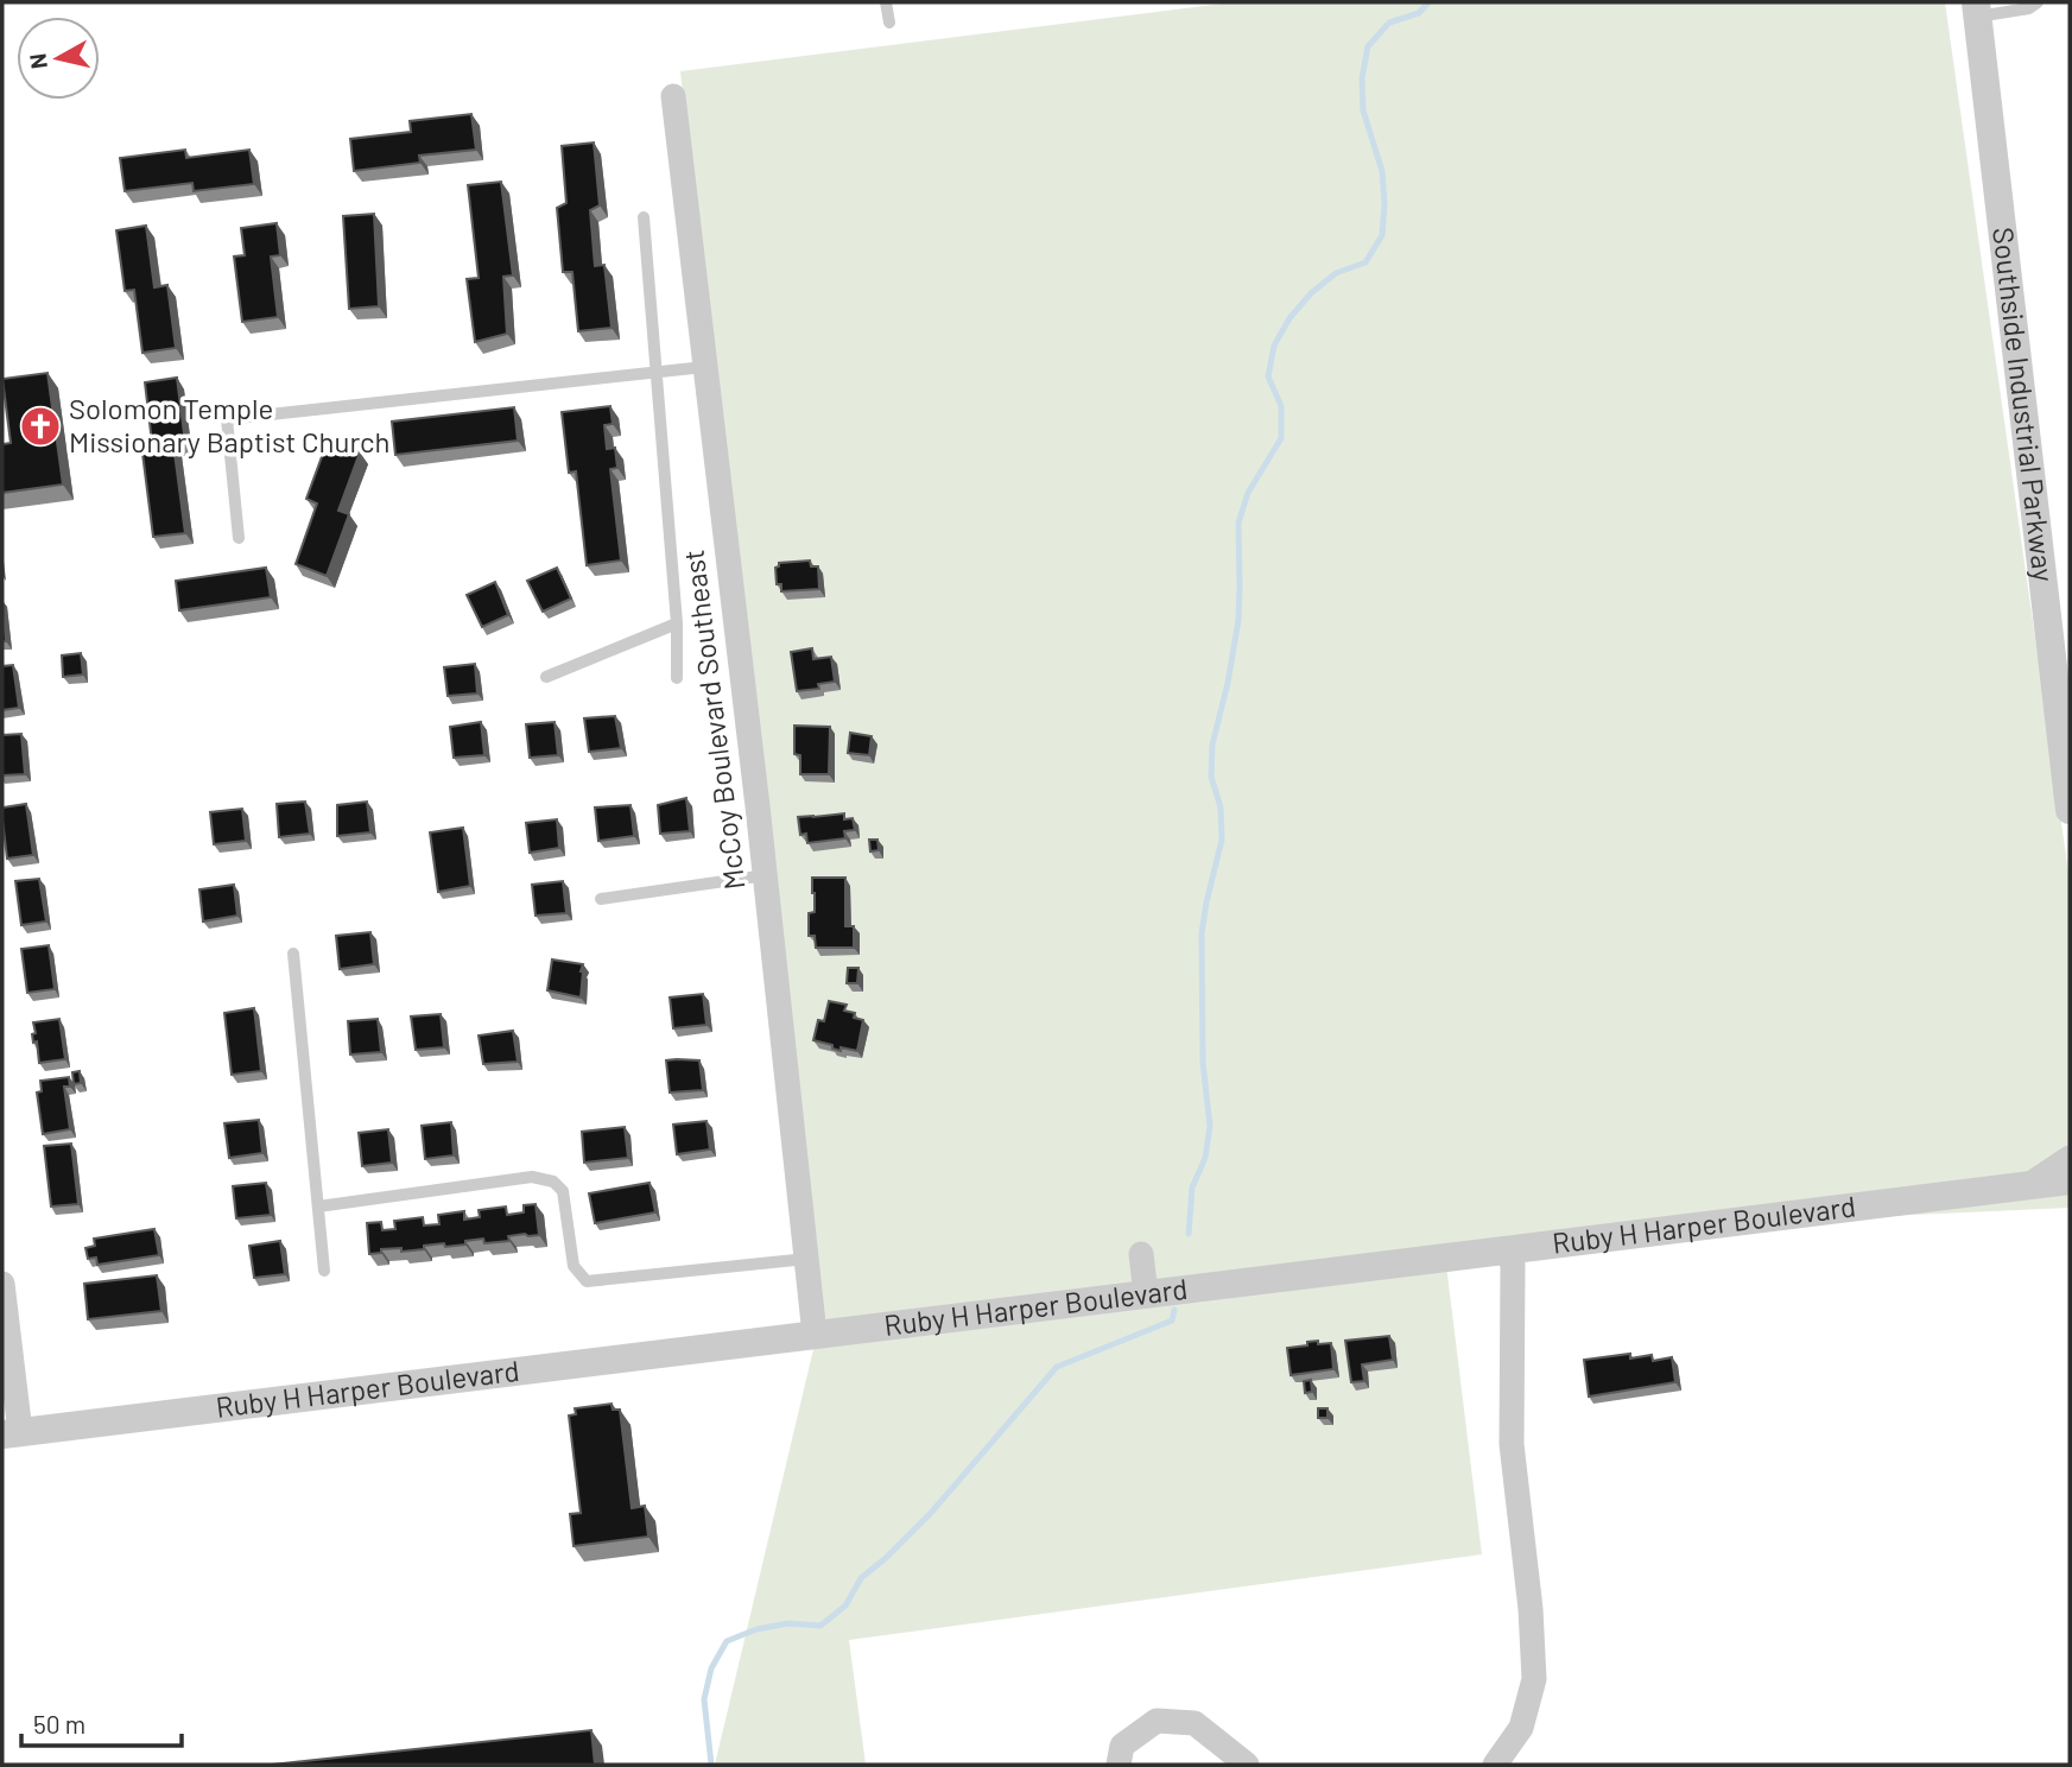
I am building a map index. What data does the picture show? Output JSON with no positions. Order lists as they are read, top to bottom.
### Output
{
  "streets": {
    "street": ["Southside Industrial Parkway", "McCoy Boulevard Southeast", "Ruby H Harper Boulevard"]
  },
  "crossings": [
    ["McCoy Boulevard Southeast", "Ruby H Harper Boulevard"]
  ],
  "places": {
    "church": ["Solomon Temple Missionary Baptist Church"]
  },
  "scale_bar": "50 m",
  "north": "left"
}
